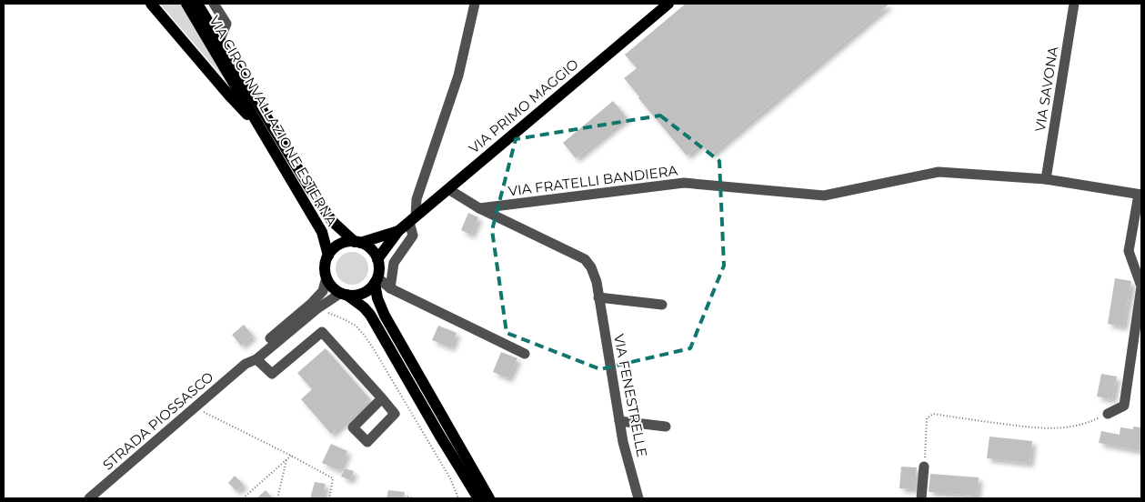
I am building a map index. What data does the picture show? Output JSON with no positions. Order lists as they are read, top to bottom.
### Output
{
  "streets": {
    "main road": ["VIA PRIMO MAGGIO", "VIA CIRCONVALLAZIONE ESTERNA"],
    "street": [
      "VIA SAVONA",
      "VIA FRATELLI BANDIERA",
      "VIA FENESTRELLE",
      "STRADA PIOSSASCO"
    ]
  },
  "crossings": [
    ["VIA SAVONA", "VIA FRATELLI BANDIERA"],
    ["VIA PRIMO MAGGIO", "VIA CIRCONVALLAZIONE ESTERNA"],
    ["VIA PRIMO MAGGIO", "VIA FENESTRELLE"],
    ["VIA PRIMO MAGGIO", "STRADA PIOSSASCO"],
    ["VIA CIRCONVALLAZIONE ESTERNA", "STRADA PIOSSASCO"],
    ["VIA FRATELLI BANDIERA", "VIA FENESTRELLE"]
  ]
}
